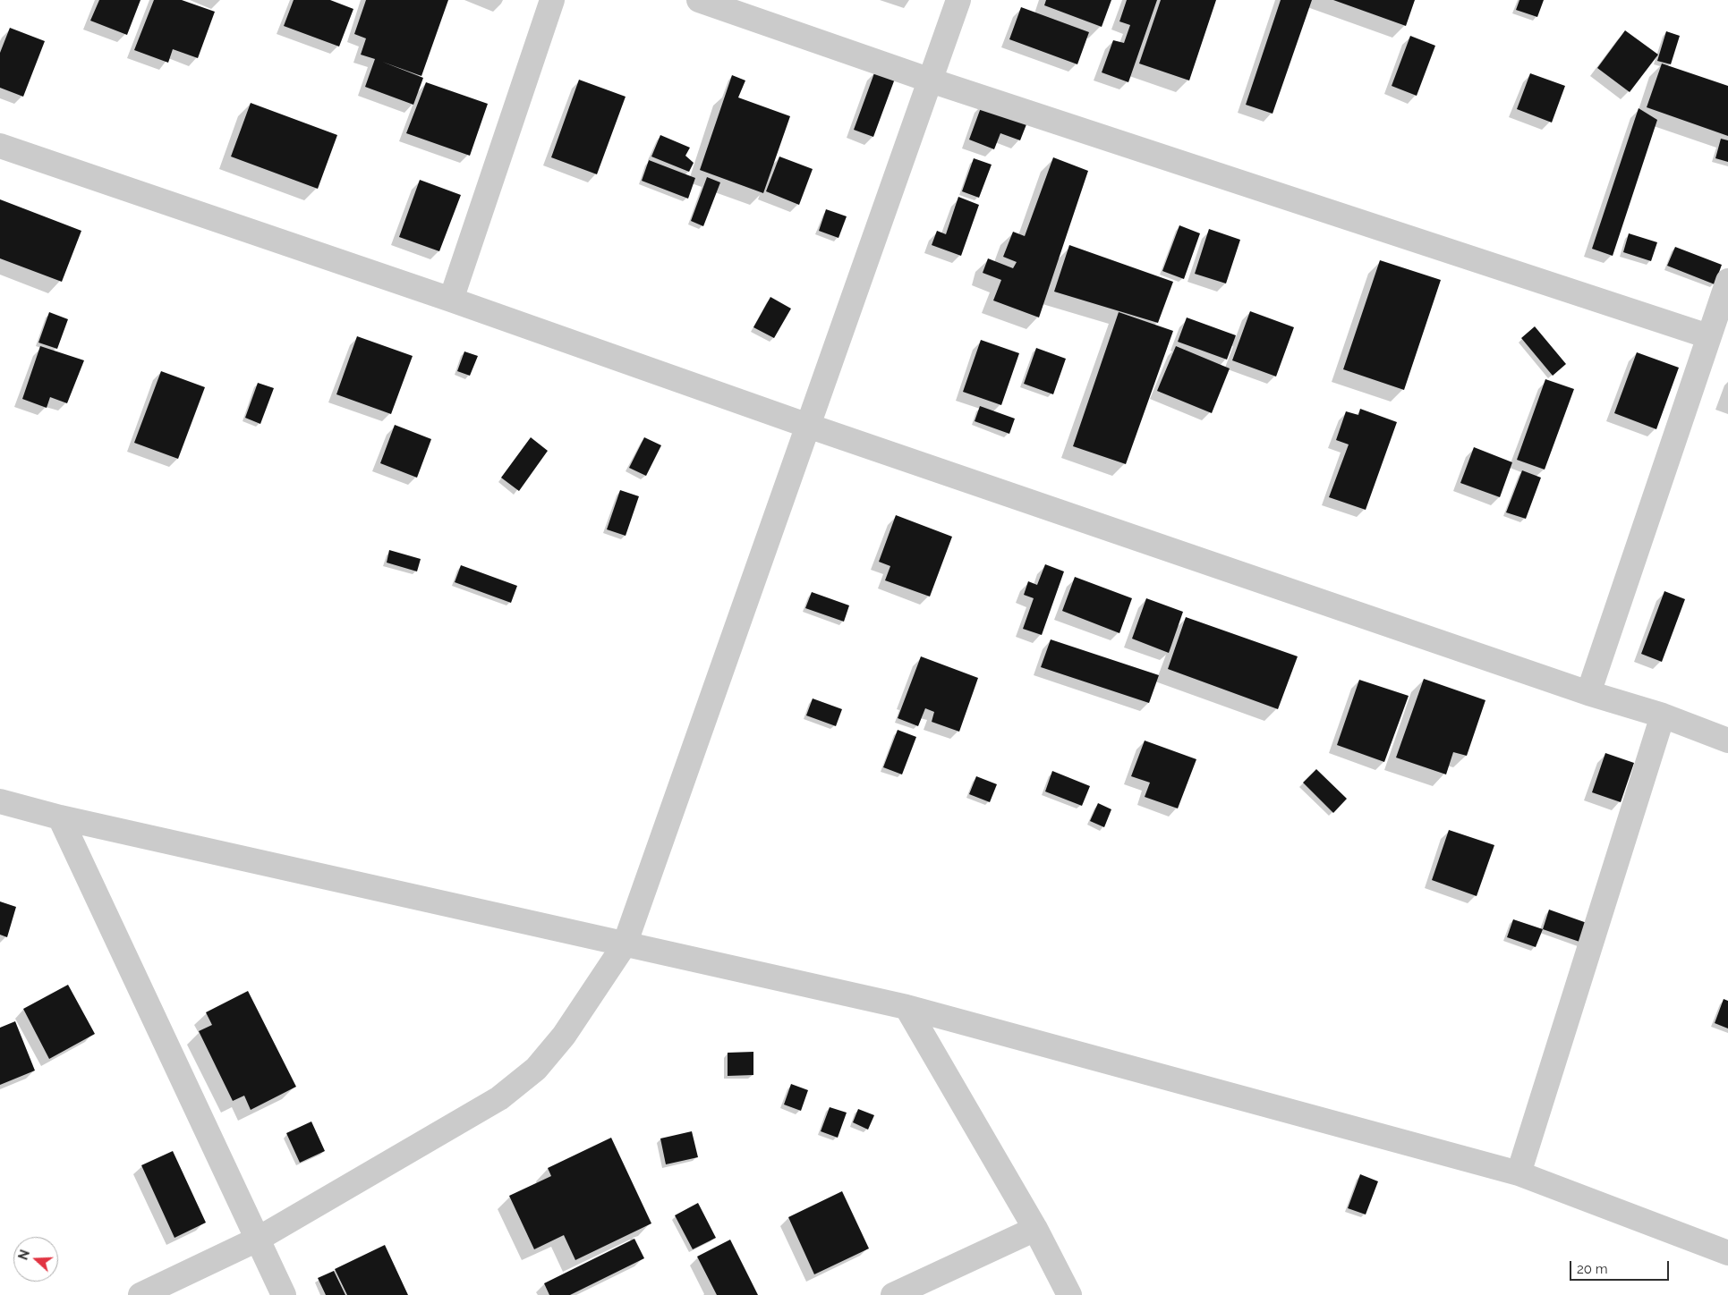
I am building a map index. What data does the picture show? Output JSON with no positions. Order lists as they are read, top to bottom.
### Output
{
  "scale_bar": "20 m",
  "north": "left"
}
